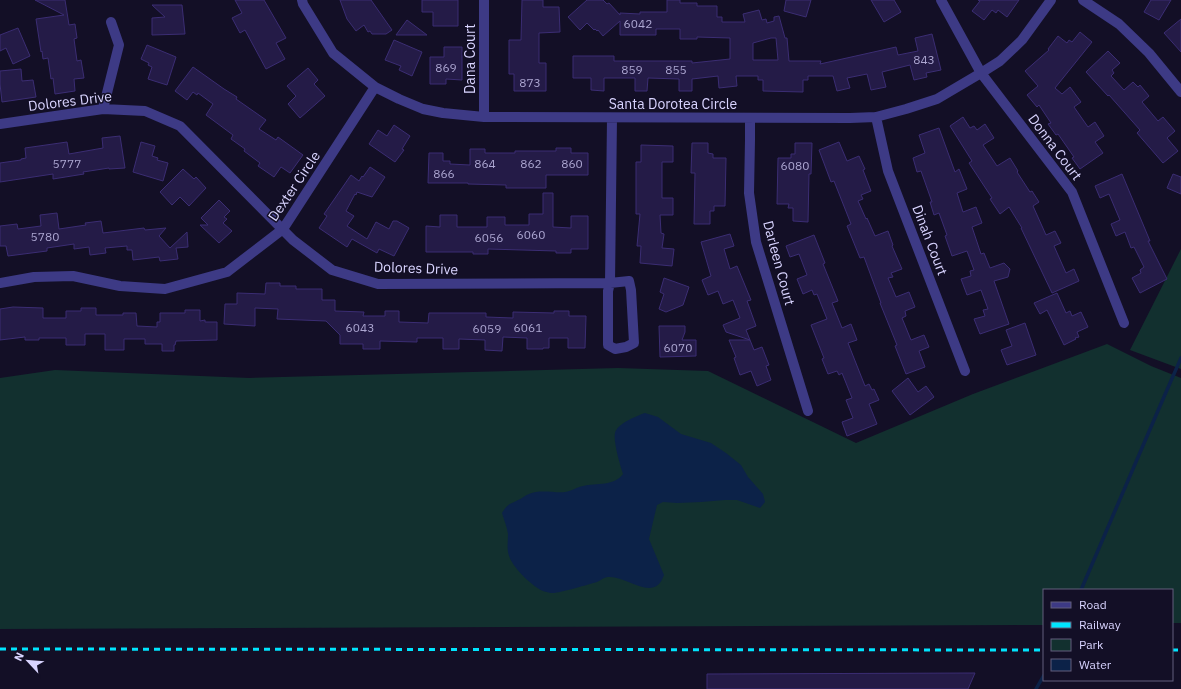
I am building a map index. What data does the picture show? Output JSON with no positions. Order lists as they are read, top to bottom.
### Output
{
  "streets": {
    "street": [
      "Dana Court",
      "Dolores Drive",
      "Santa Dorotea Circle",
      "Donna Court",
      "Dexter Circle",
      "Dinah Court",
      "Darleen Court"
    ]
  },
  "crossings": [
    ["Dana Court", "Santa Dorotea Circle"],
    ["Dolores Drive", "Dexter Circle"],
    ["Santa Dorotea Circle", "Donna Court"],
    ["Santa Dorotea Circle", "Dexter Circle"],
    ["Santa Dorotea Circle", "Dinah Court"],
    ["Santa Dorotea Circle", "Darleen Court"]
  ],
  "house_numbers": [
    "6042",
    "843",
    "869",
    "859",
    "855",
    "873",
    "5777",
    "864",
    "862",
    "860",
    "6080",
    "866",
    "6060",
    "5780",
    "6056",
    "6043",
    "6061",
    "6059",
    "6070"
  ],
  "legend": [
    "Road",
    "Railway",
    "Park",
    "Water"
  ],
  "north": "top left"
}
